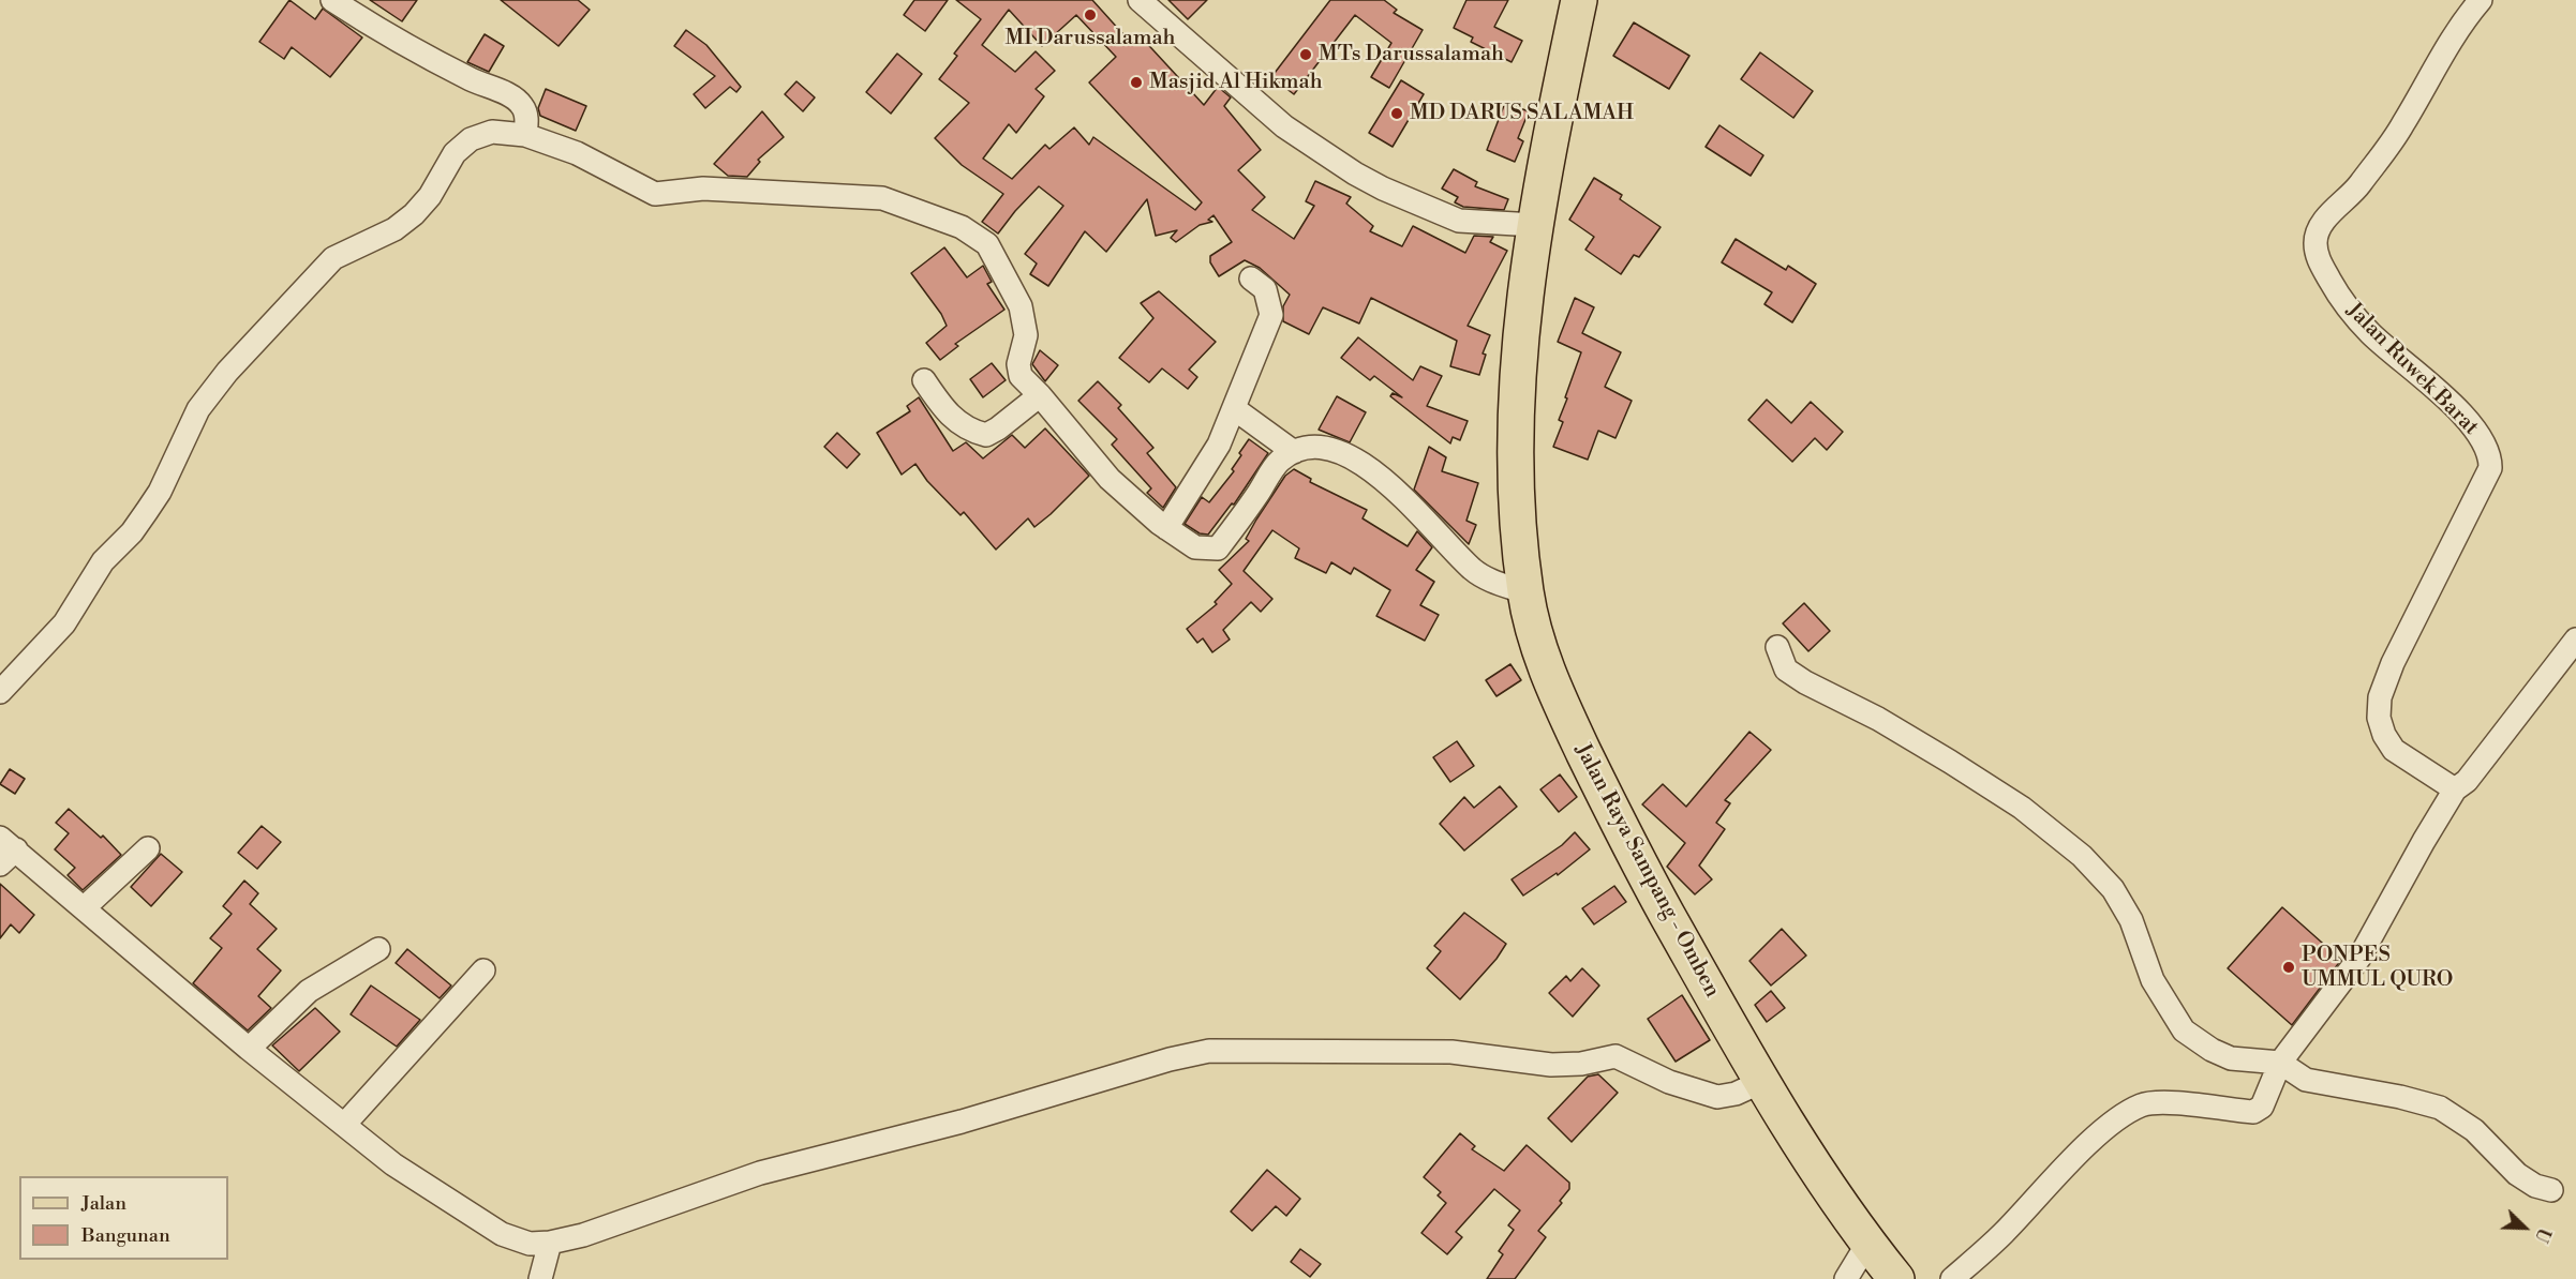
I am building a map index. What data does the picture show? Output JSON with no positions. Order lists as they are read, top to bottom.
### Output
{
  "streets": {
    "main road": ["Jalan Raya Sampang - Omben"],
    "street": ["Jalan Ruwek Barat"]
  },
  "places": [
    "MI Darussalamah",
    "MTs Darussalamah",
    "Masjid Al Hikmah",
    "MD DARUS SALAMAH",
    "PONPES UMMUL QURO"
  ],
  "legend": ["Jalan", "Bangunan"],
  "north": "bottom right"
}
